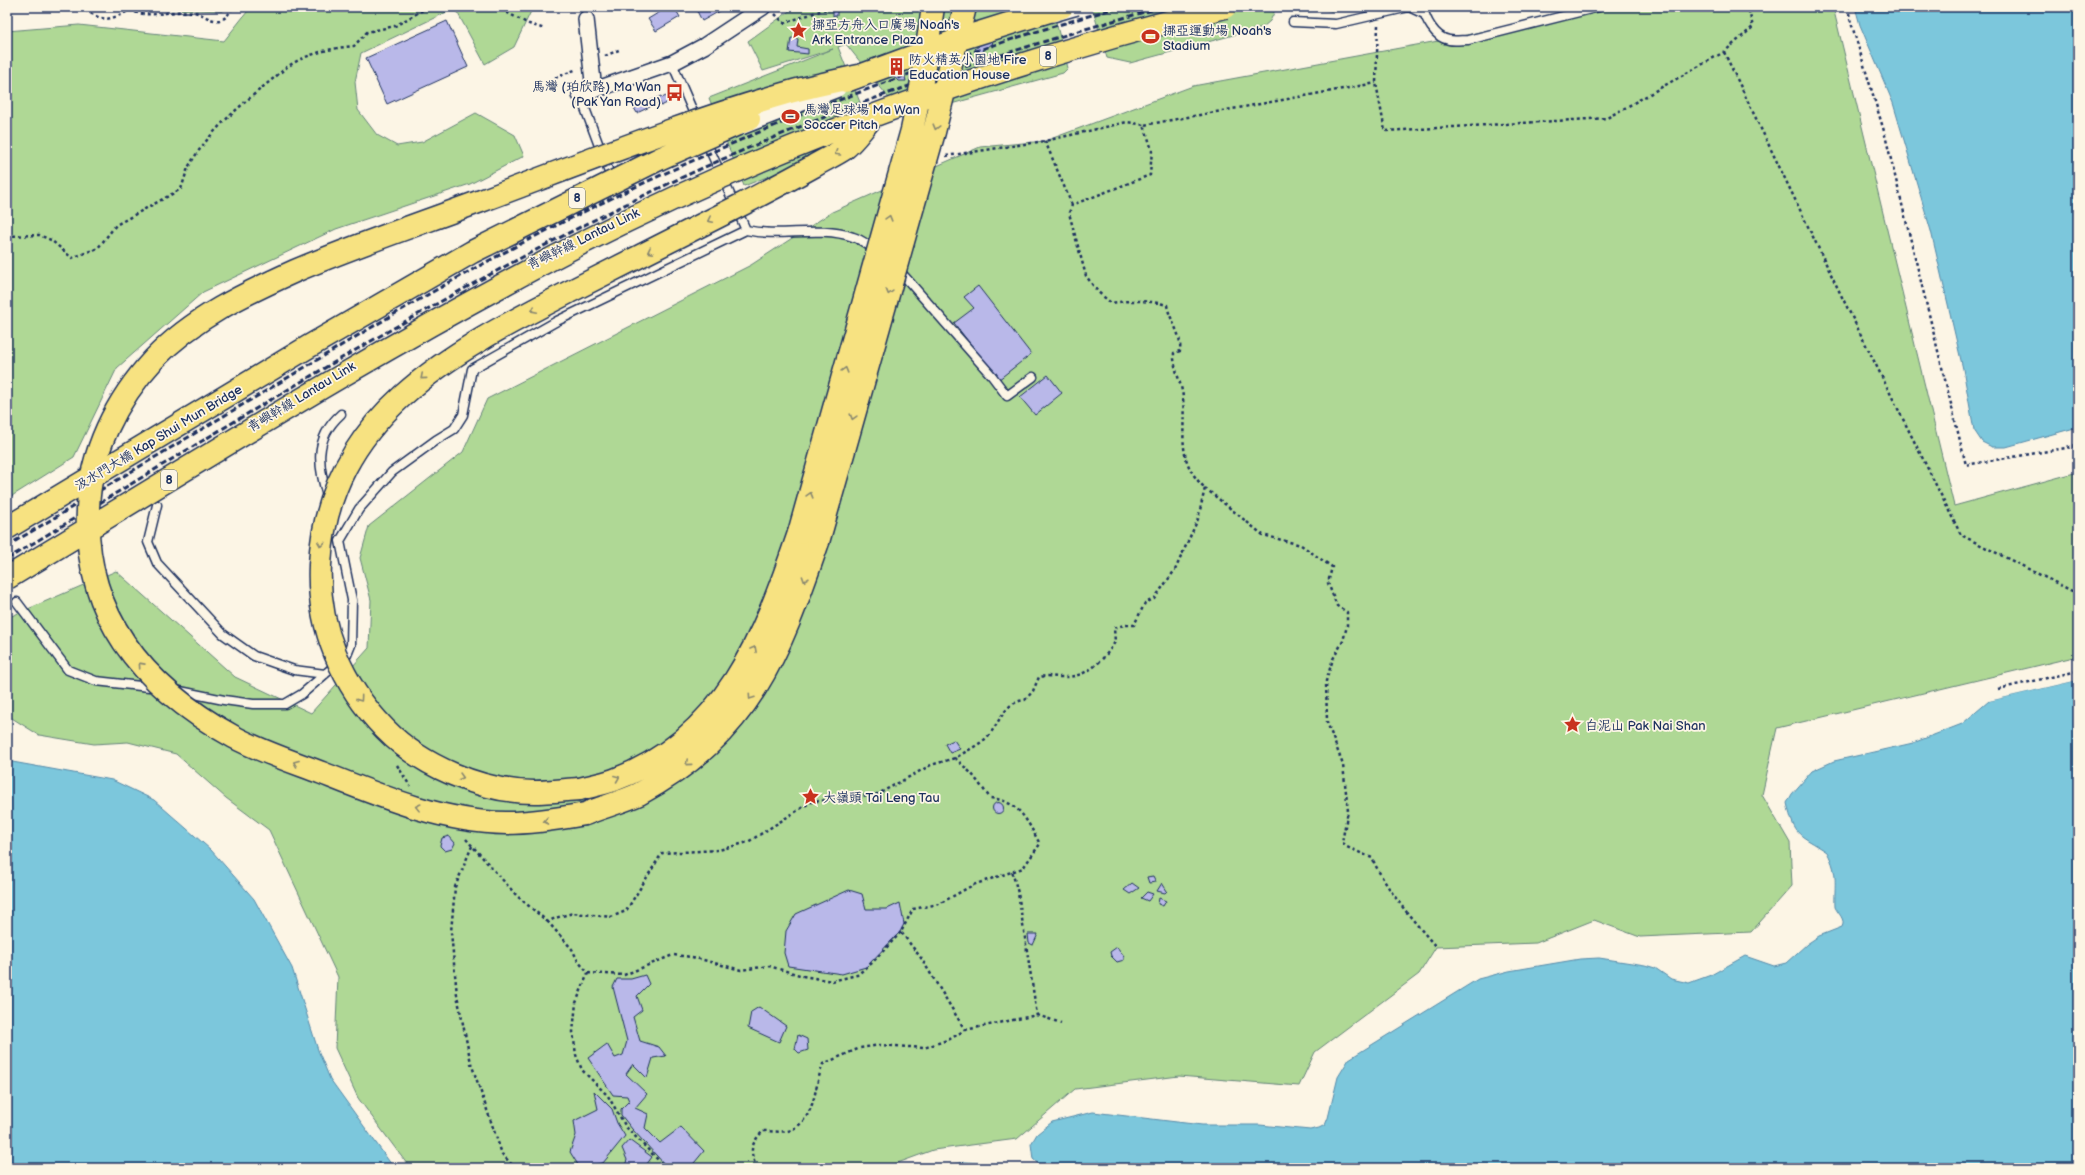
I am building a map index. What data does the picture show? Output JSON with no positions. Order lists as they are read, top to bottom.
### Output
{
  "streets": {
    "highway": ["8", "青嶼幹線 Lantau Link", "汲水門大橋 Kap Shui Mun Bridge"]
  },
  "crossings": [
    ["8", "汲水門大橋 Kap Shui Mun Bridge"]
  ],
  "places": {
    "place": ["挪亞方舟入口廣場 Noah's Ark Entrance Plaza", "白泥山 Pak Nai Shan", "大嶺頭 Tai Leng Tau"],
    "sports": ["挪亞運動場 Noah's Stadium", "馬灣足球場 Ma Wan Soccer Pitch"],
    "building": ["防火精英小園地 Fire Education House"],
    "bus stop": ["馬灣 (珀欣路) Ma Wan (Pak Yan Road)"]
  }
}
